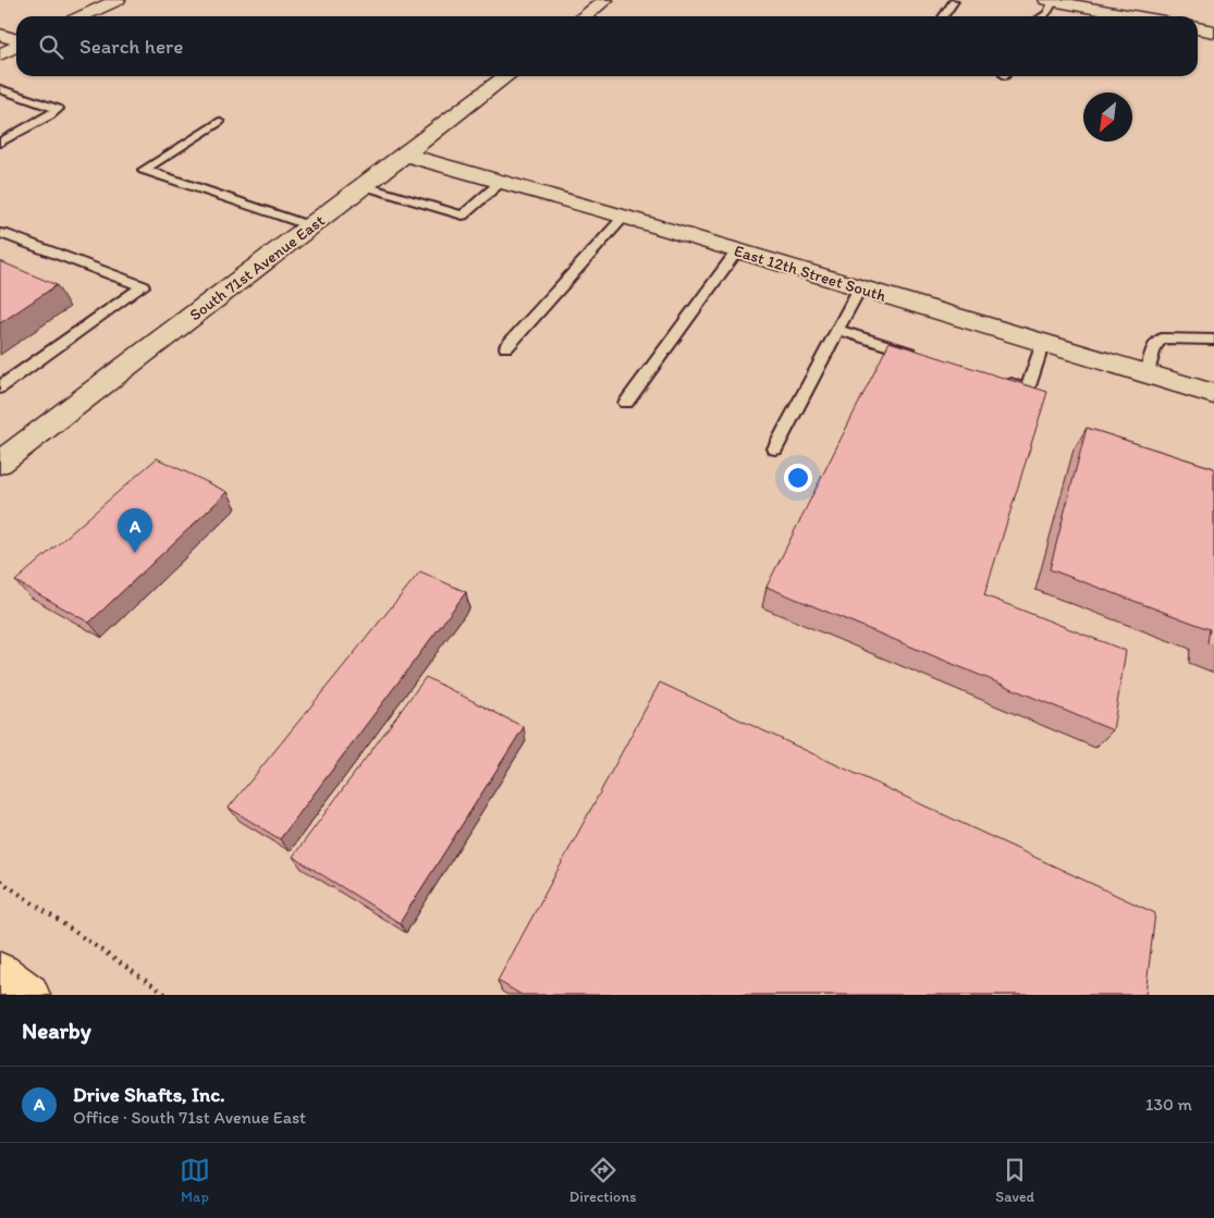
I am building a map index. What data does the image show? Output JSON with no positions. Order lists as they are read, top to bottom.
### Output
{
  "streets": {
    "street": ["South 71st Avenue East", "East 12th Street South"]
  },
  "crossings": [
    ["South 71st Avenue East", "East 12th Street South"]
  ],
  "north": "bottom left",
  "page": {
    "search": "Search here",
    "pins": "A",
    "heading": "Nearby",
    "list": [
      {
        "mark": "A",
        "name": "Drive Shafts, Inc.",
        "note": "Office · South 71st Avenue East",
        "value": "130 m"
      }
    ],
    "nav": ["Map", "Directions", "Saved"]
  }
}
